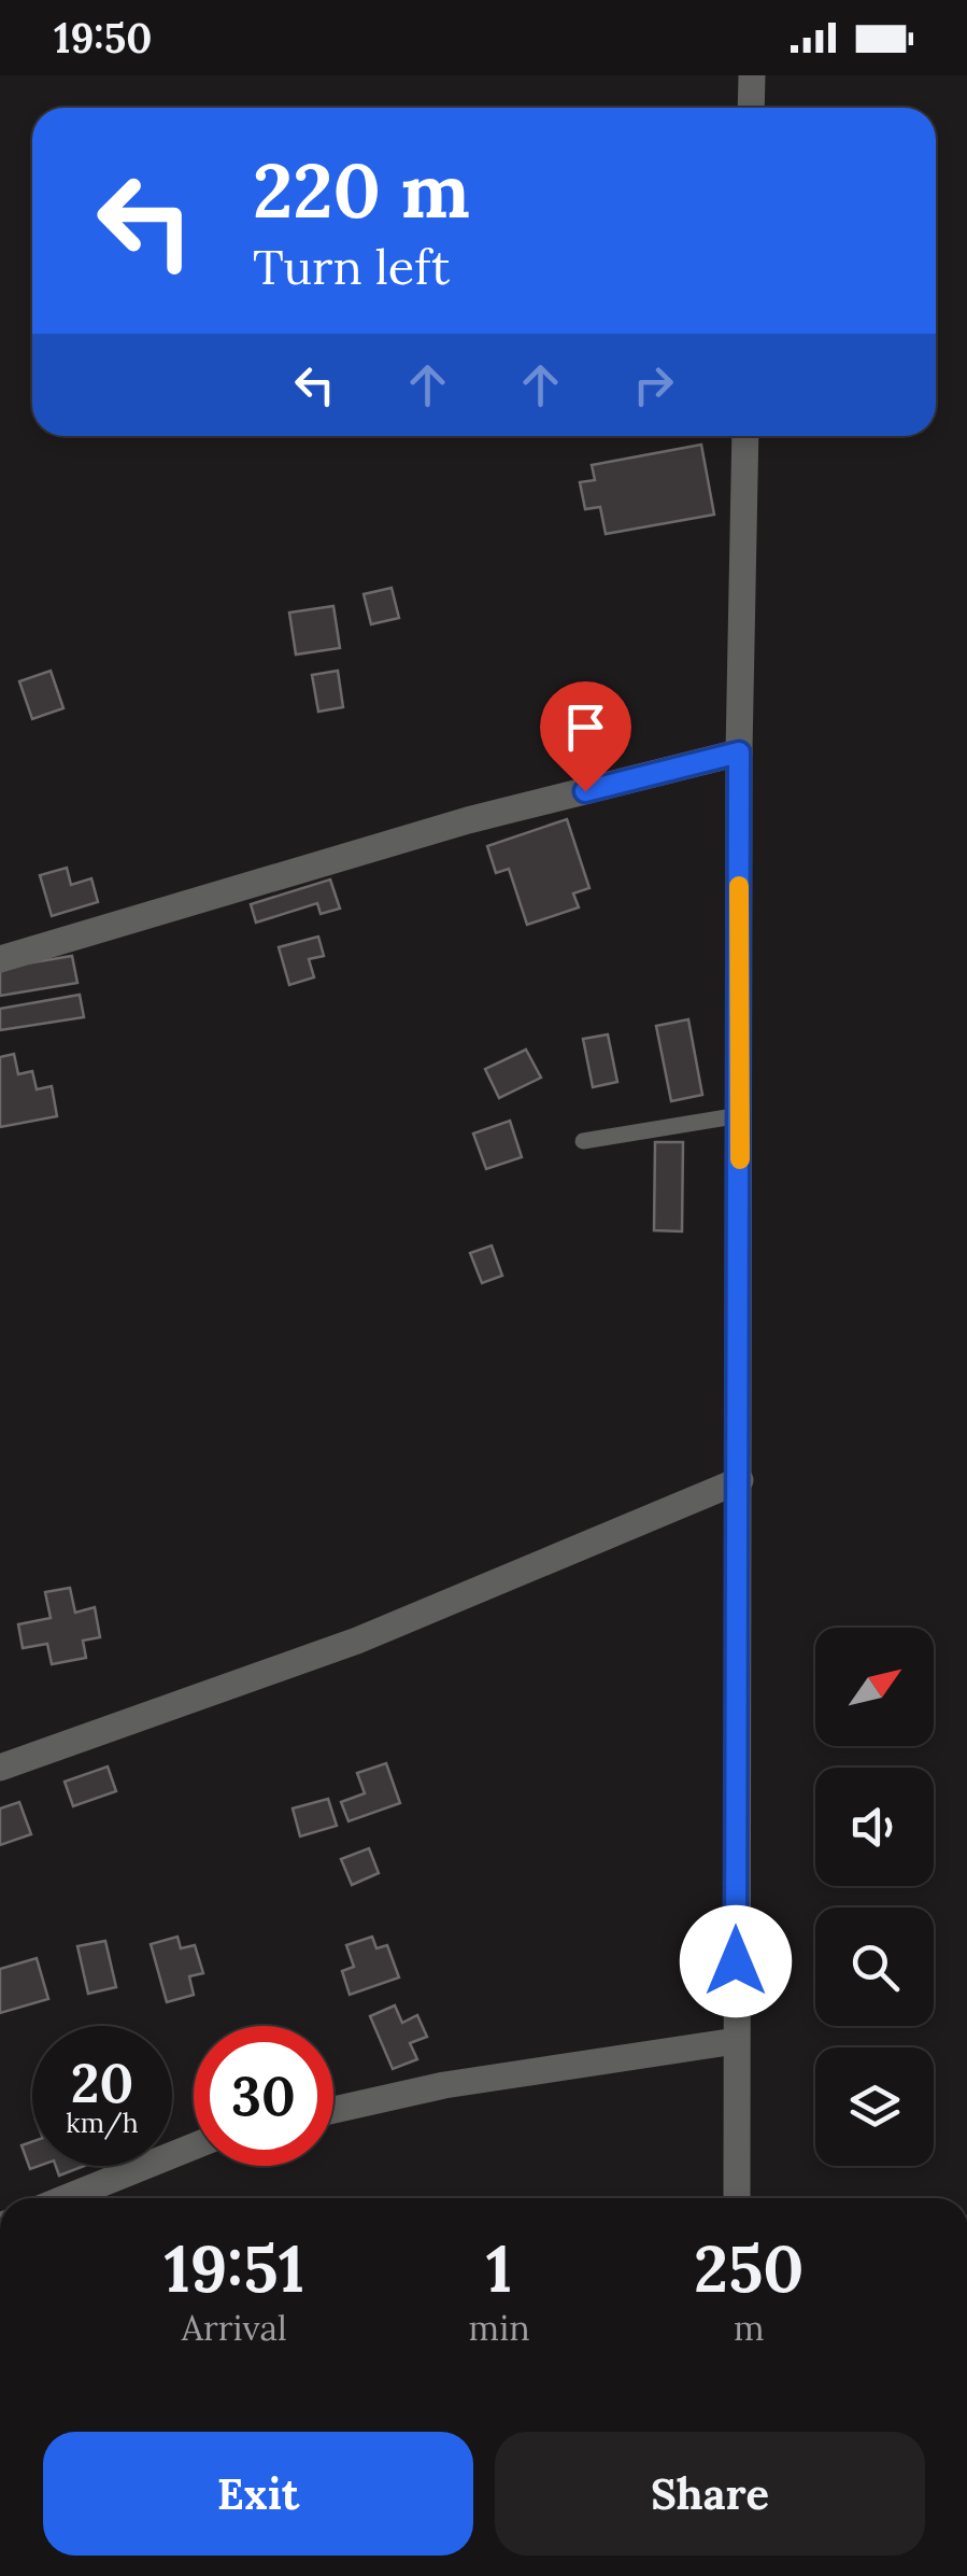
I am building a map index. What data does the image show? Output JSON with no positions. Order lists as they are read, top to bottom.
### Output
{
  "north": "top right",
  "page": {
    "status": "19:50",
    "turn": ["220 m", "Turn left"],
    "speed": "20 km/h",
    "limit": "30",
    "eta": [
      "19:51",
      "Arrival",
      "1",
      "min",
      "250",
      "m"
    ],
    "buttons": ["Exit", "Share"]
  }
}
